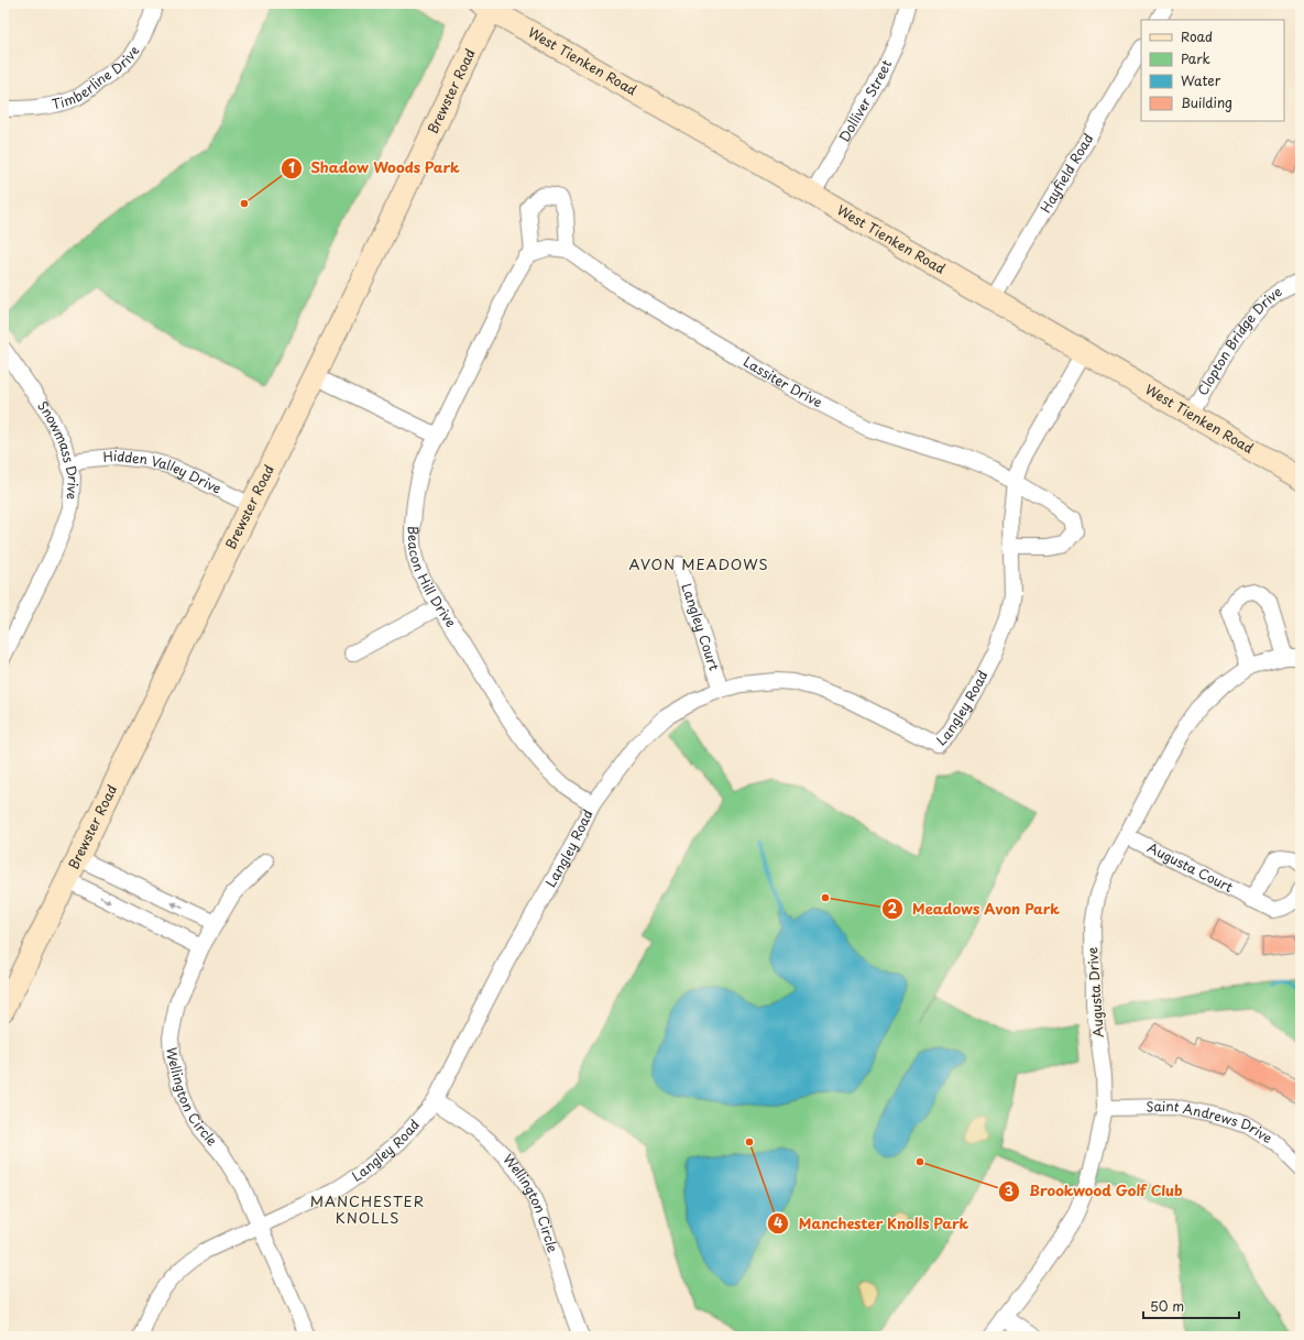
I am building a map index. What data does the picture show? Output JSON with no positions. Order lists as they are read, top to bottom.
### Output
{
  "streets": {
    "street": [
      "West Tienken Road",
      "Timberline Drive",
      "Brewster Road",
      "Dolliver Street",
      "Hayfield Road",
      "Clopton Bridge Drive",
      "Lassiter Drive",
      "Snowmass Drive",
      "Hidden Valley Drive",
      "Beacon Hill Drive",
      "Langley Court",
      "Langley Road",
      "Augusta Court",
      "Augusta Drive",
      "Wellington Circle",
      "Saint Andrews Drive"
    ]
  },
  "crossings": [
    ["West Tienken Road", "Brewster Road"],
    ["West Tienken Road", "Dolliver Street"],
    ["West Tienken Road", "Hayfield Road"],
    ["West Tienken Road", "Clopton Bridge Drive"],
    ["West Tienken Road", "Langley Road"],
    ["Brewster Road", "Hidden Valley Drive"],
    ["Lassiter Drive", "Langley Road"],
    ["Snowmass Drive", "Hidden Valley Drive"],
    ["Beacon Hill Drive", "Langley Road"],
    ["Langley Court", "Langley Road"],
    ["Langley Road", "Wellington Circle"],
    ["Augusta Court", "Augusta Drive"],
    ["Augusta Drive", "Saint Andrews Drive"]
  ],
  "districts": ["AVON MEADOWS", "MANCHESTER KNOLLS"],
  "places": [
    "Shadow Woods Park",
    "Meadows Avon Park",
    "Manchester Knolls Park",
    "Brookwood Golf Club"
  ],
  "legend": [
    "Road",
    "Park",
    "Water",
    "Building"
  ],
  "scale_bar": "50 m"
}
